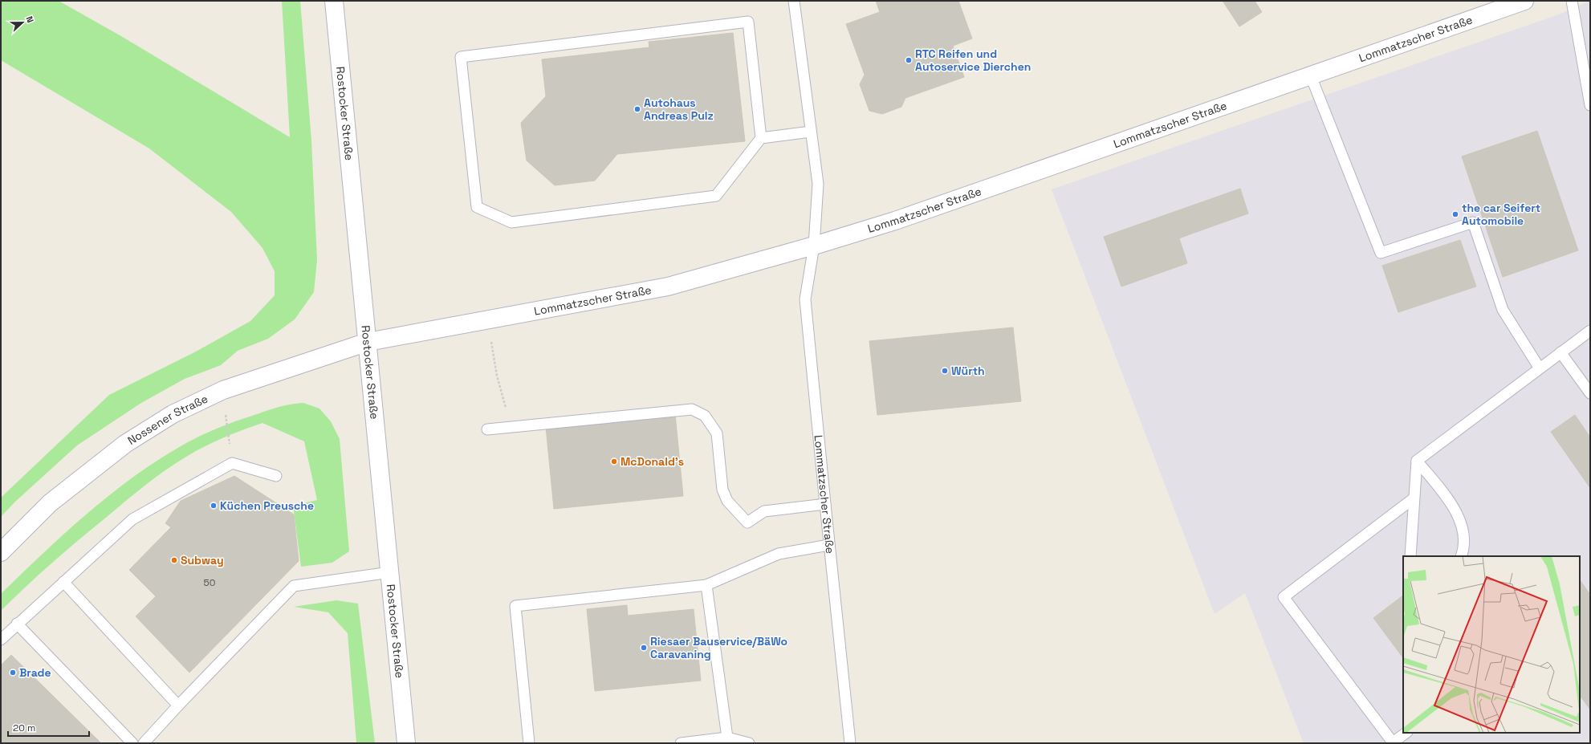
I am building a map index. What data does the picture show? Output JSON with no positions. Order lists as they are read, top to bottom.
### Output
{
  "streets": {
    "street": ["Lommatzscher Straße", "Rostocker Straße", "Nossener Straße"]
  },
  "crossings": [
    ["Lommatzscher Straße", "Rostocker Straße"],
    ["Lommatzscher Straße", "Nossener Straße"],
    ["Rostocker Straße", "Nossener Straße"]
  ],
  "places": [
    "RTC Reifen und Autoservice Dierchen",
    "Autohaus Andreas Pulz",
    "the car Seifert Automobile",
    "Würth",
    "McDonald's",
    "Küchen Preusche",
    "Subway",
    "Riesaer Bauservice/BäWo Caravaning",
    "Brade"
  ],
  "house_numbers": ["50"],
  "scale_bar": "20 m",
  "north": "right"
}
